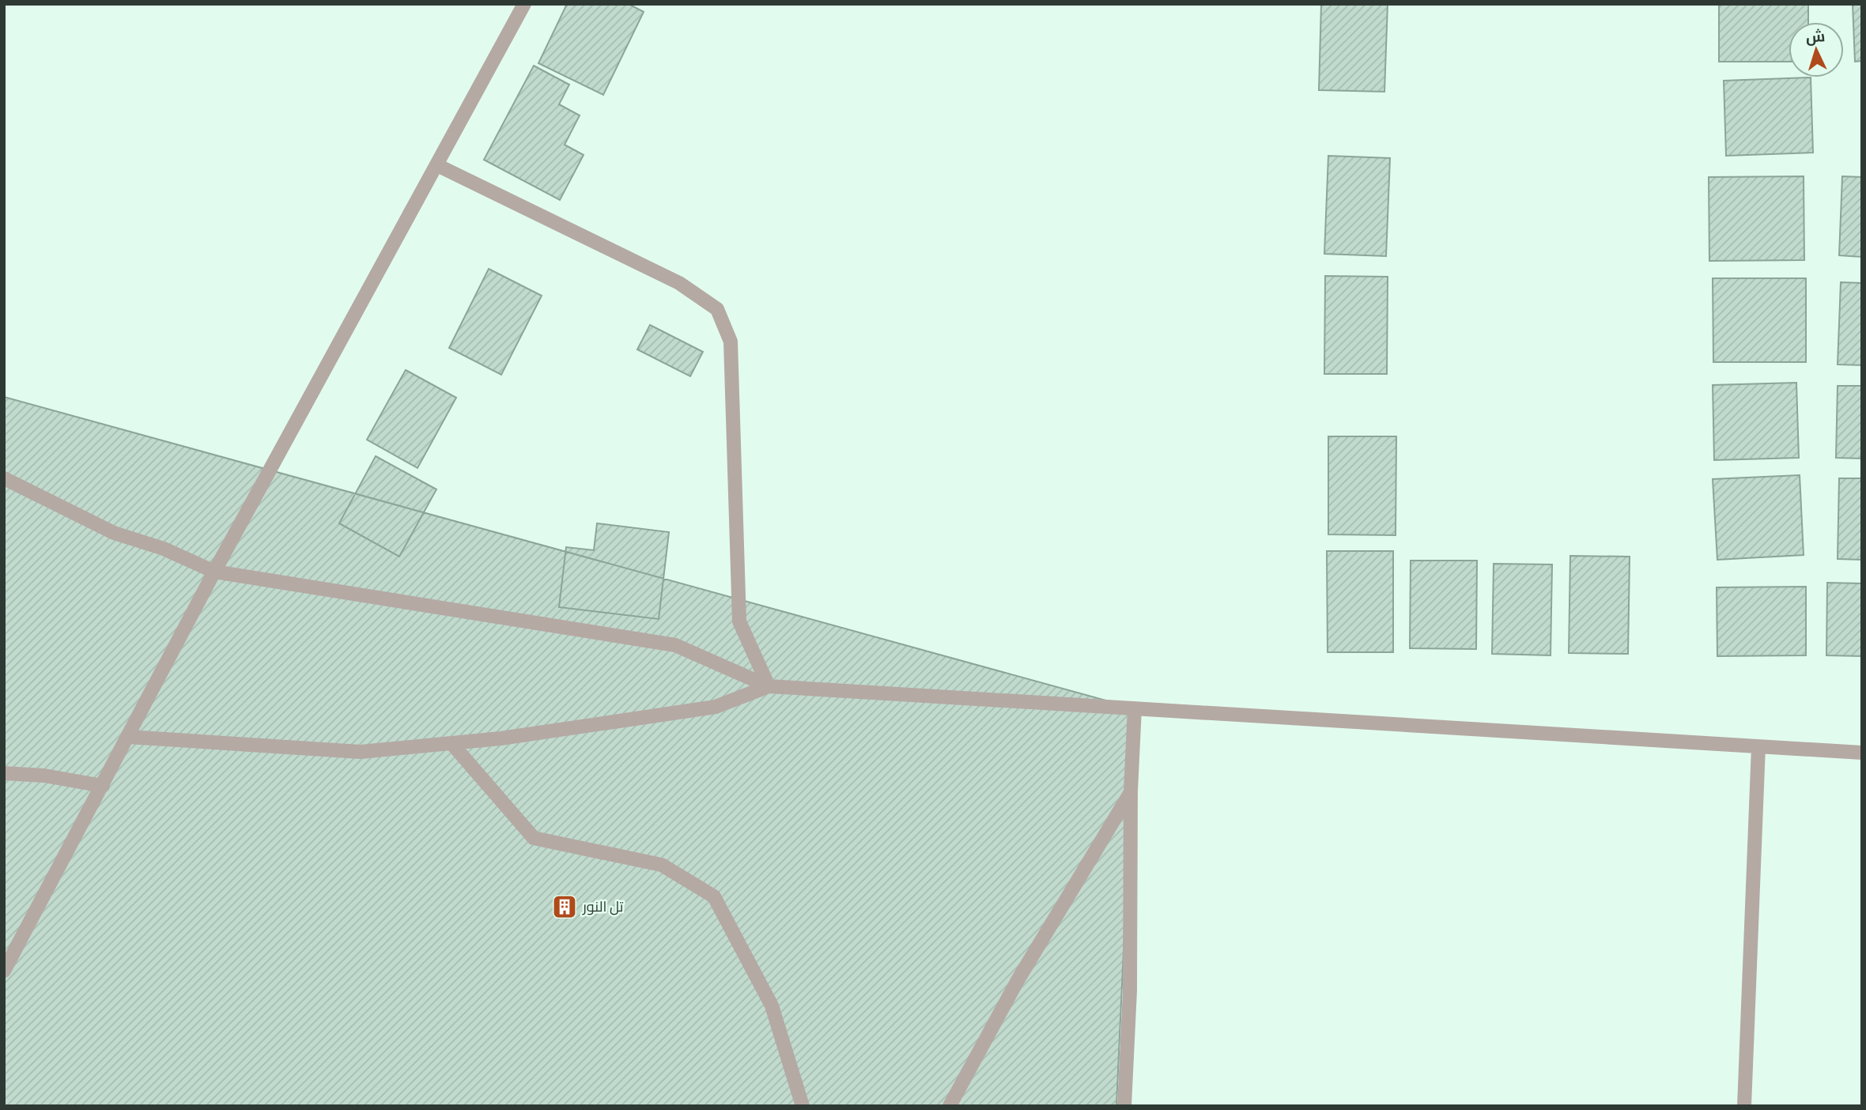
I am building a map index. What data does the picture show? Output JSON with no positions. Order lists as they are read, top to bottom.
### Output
{
  "places": {
    "building": ["تل النور"]
  },
  "north": "top"
}
